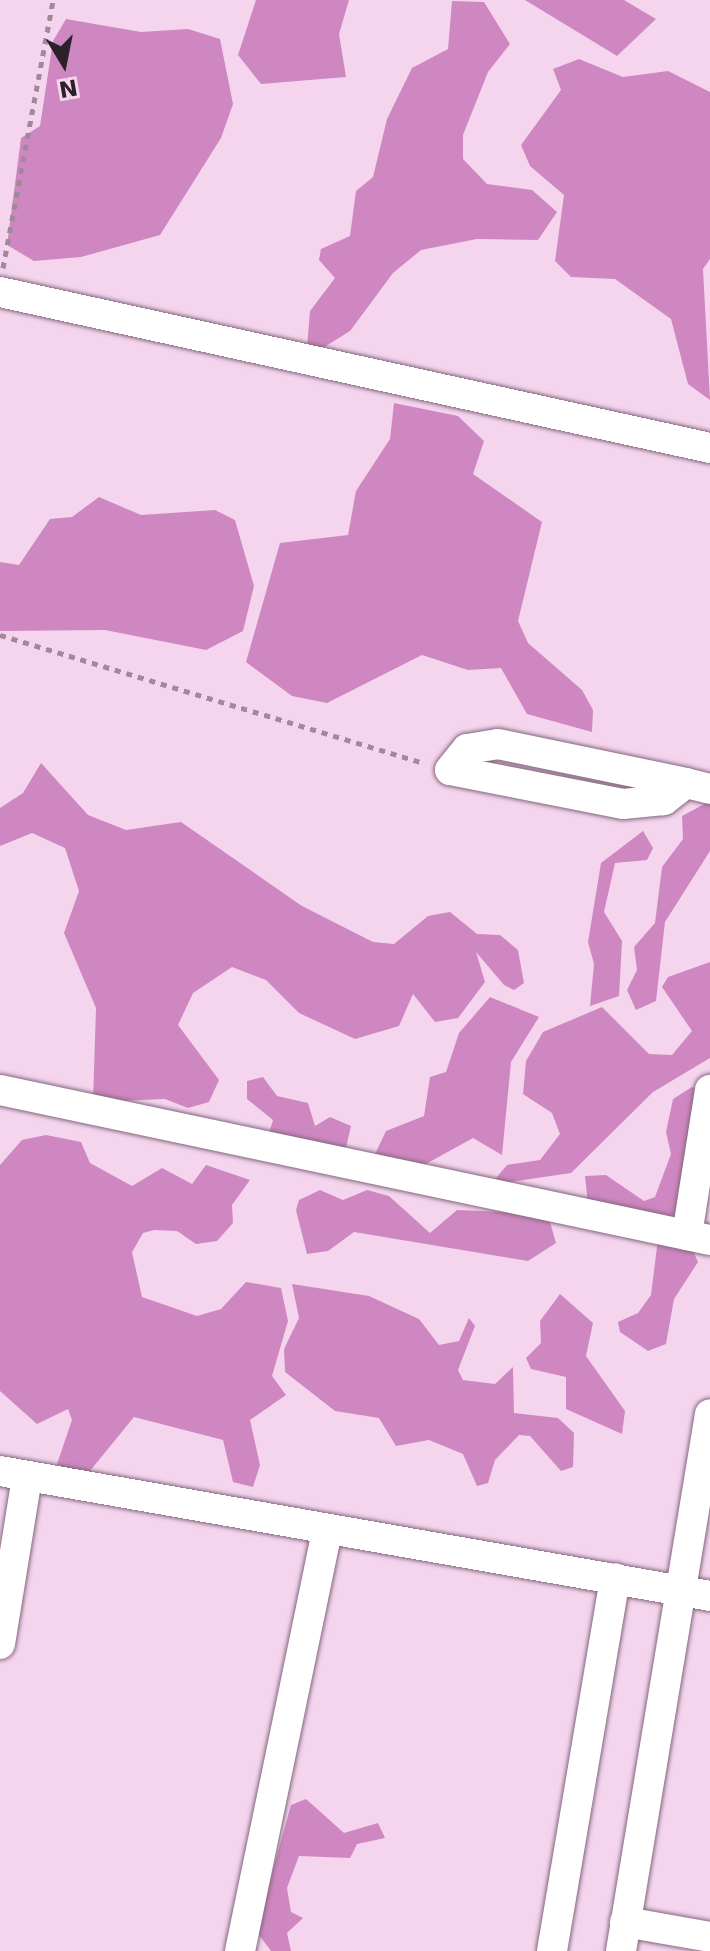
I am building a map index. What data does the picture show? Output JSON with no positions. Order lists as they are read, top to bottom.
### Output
{
  "north": "bottom"
}
